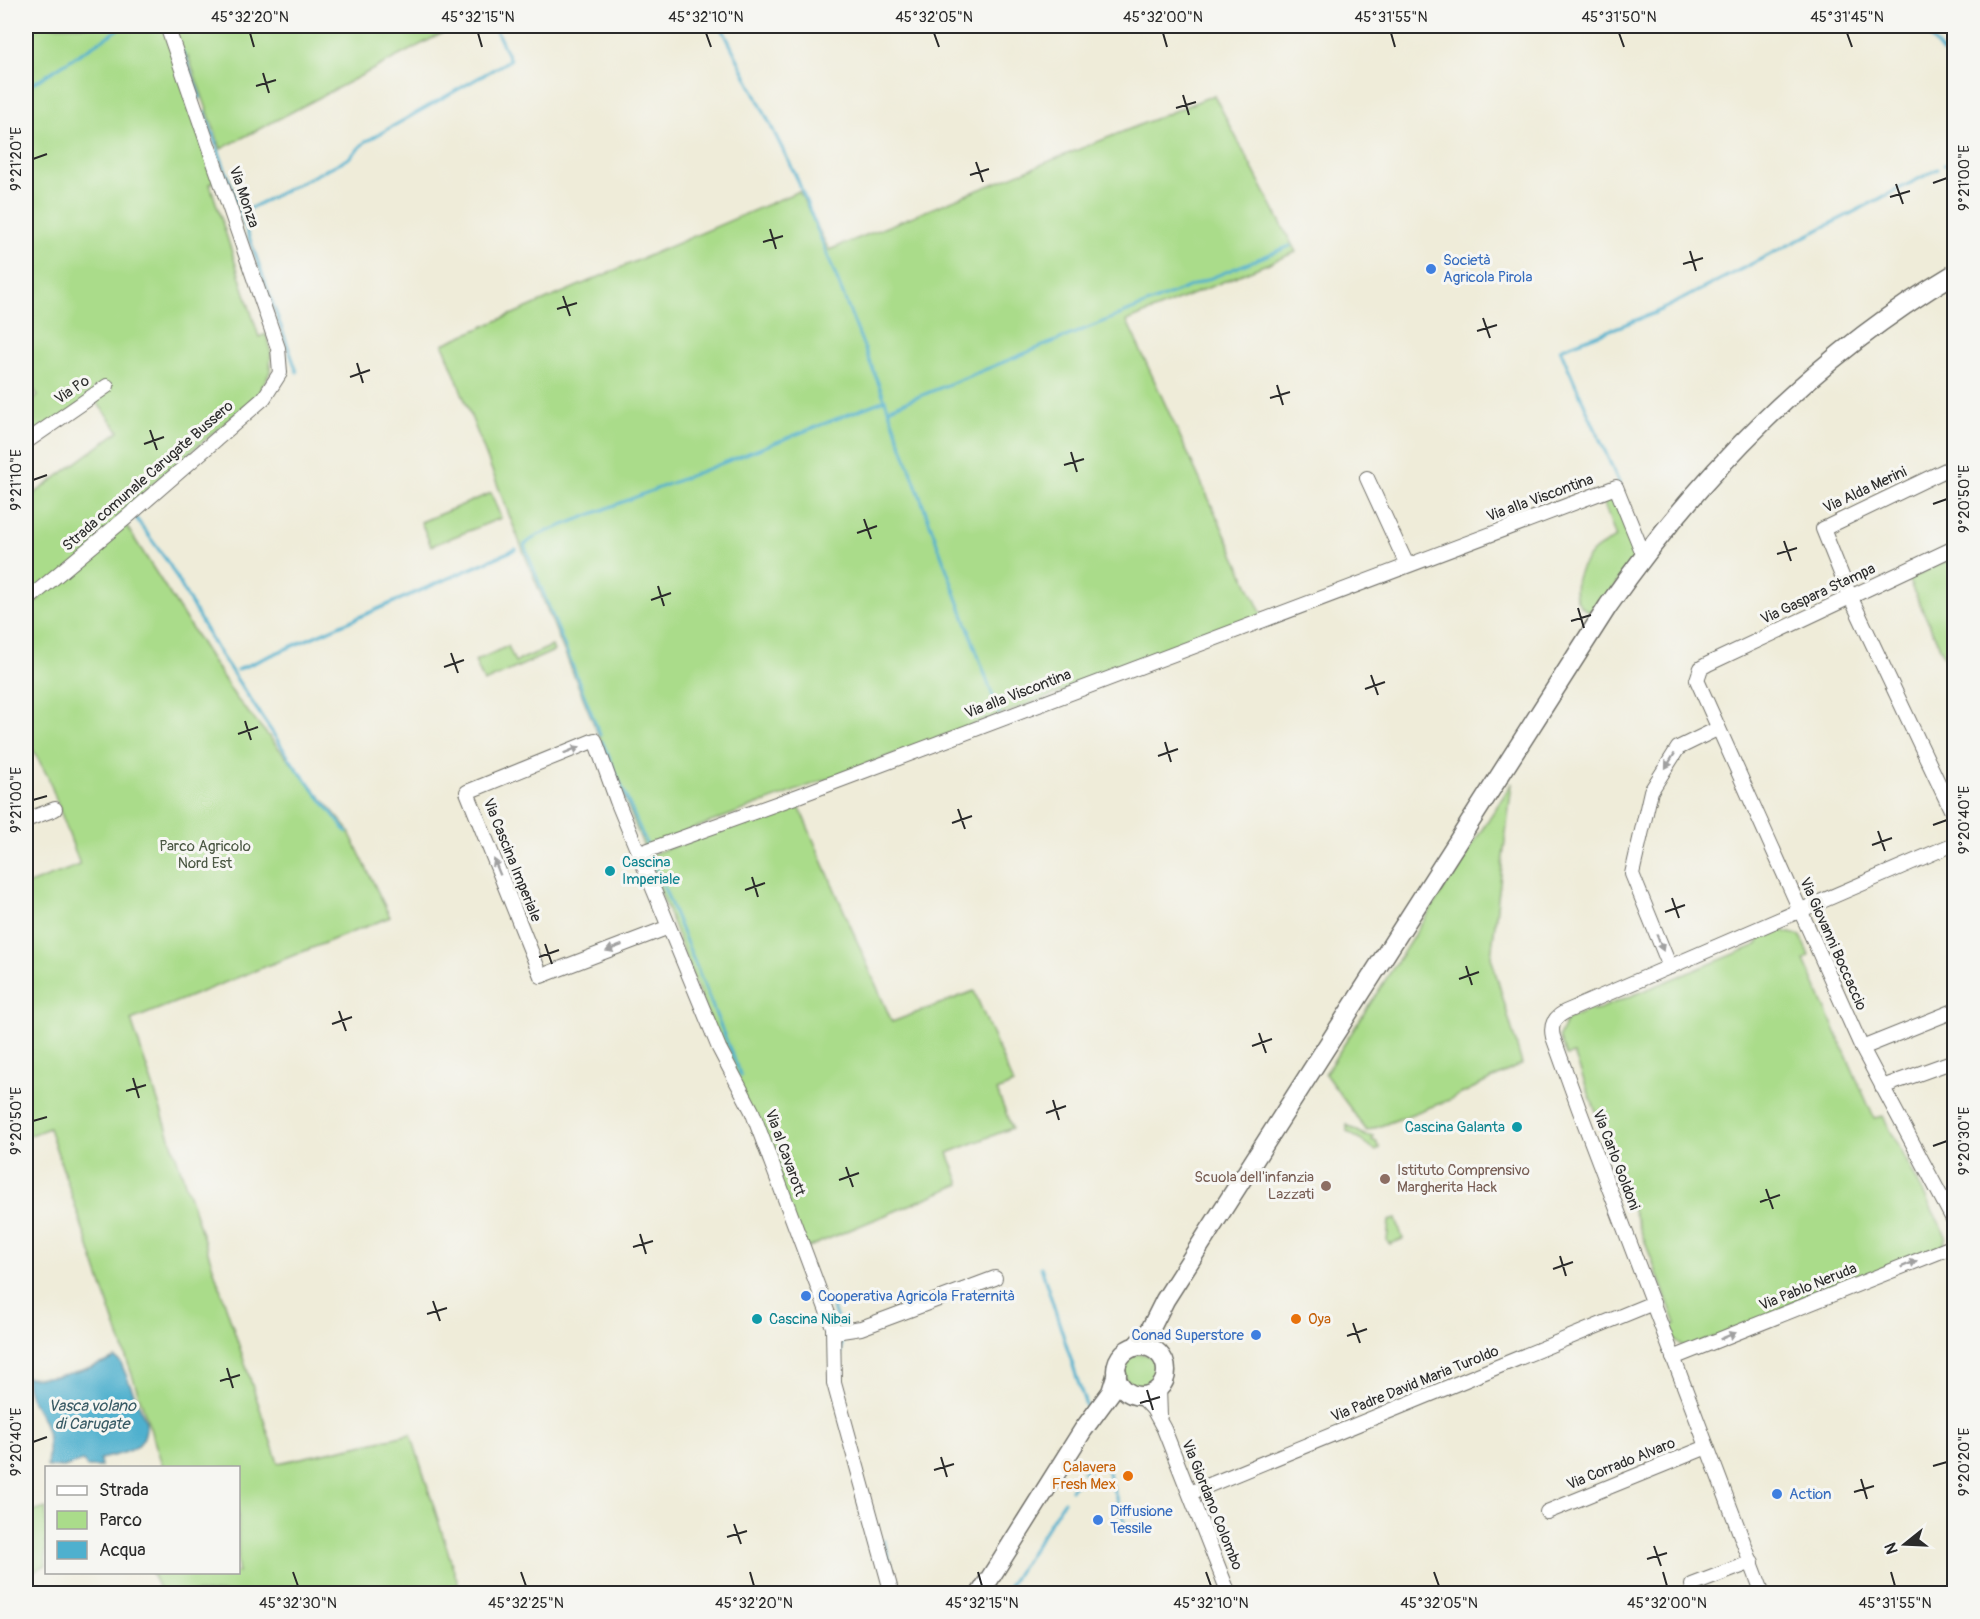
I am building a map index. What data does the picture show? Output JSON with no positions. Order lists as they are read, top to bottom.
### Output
{
  "streets": {
    "street": [
      "Via Monza",
      "Via Po",
      "Strada comunale Carugate Bussero",
      "Via Alda Merini",
      "Via alla Viscontina",
      "Via Gaspara Stampa",
      "Via Cascina Imperiale",
      "Via Giovanni Boccaccio",
      "Via al Cavarott",
      "Via Carlo Goldoni",
      "Via Pablo Neruda",
      "Via Padre David Maria Turoldo",
      "Via Corrado Alvaro",
      "Via Giordano Colombo"
    ]
  },
  "crossings": [
    ["Via Monza", "Strada comunale Carugate Bussero"],
    ["Via Alda Merini", "Via Gaspara Stampa"],
    ["Via alla Viscontina", "Via al Cavarott"],
    ["Via Gaspara Stampa", "Via Giovanni Boccaccio"],
    ["Via Cascina Imperiale", "Via al Cavarott"],
    ["Via Giovanni Boccaccio", "Via Carlo Goldoni"],
    ["Via Carlo Goldoni", "Via Pablo Neruda"],
    ["Via Carlo Goldoni", "Via Padre David Maria Turoldo"],
    ["Via Carlo Goldoni", "Via Corrado Alvaro"],
    ["Via Padre David Maria Turoldo", "Via Giordano Colombo"]
  ],
  "one_way": ["Via Pablo Neruda"],
  "water": ["Vasca volano di Carugate"],
  "parks": ["Parco Agricolo Nord Est"],
  "places": [
    "Società Agricola Pirola",
    "Cascina Imperiale",
    "Cascina Galanta",
    "Istituto Comprensivo Margherita Hack",
    "Scuola dell'infanzia Lazzati",
    "Cooperativa Agricola Fraternità",
    "Cascina Nibai",
    "Oya",
    "Conad Superstore",
    "Calavera Fresh Mex",
    "Action",
    "Diffusione Tessile"
  ],
  "legend": ["Strada", "Parco", "Acqua"],
  "north": "left",
  "coordinates": [
    "45°32'20\"N",
    "45°32'15\"N",
    "45°32'10\"N",
    "45°32'05\"N",
    "45°32'00\"N",
    "45°31'55\"N",
    "45°31'50\"N",
    "45°31'45\"N",
    "9°21'20\"E",
    "9°21'00\"E",
    "9°21'10\"E",
    "9°20'50\"E",
    "9°20'40\"E",
    "9°20'30\"E",
    "9°20'20\"E",
    "45°32'30\"N",
    "45°32'25\"N"
  ]
}
